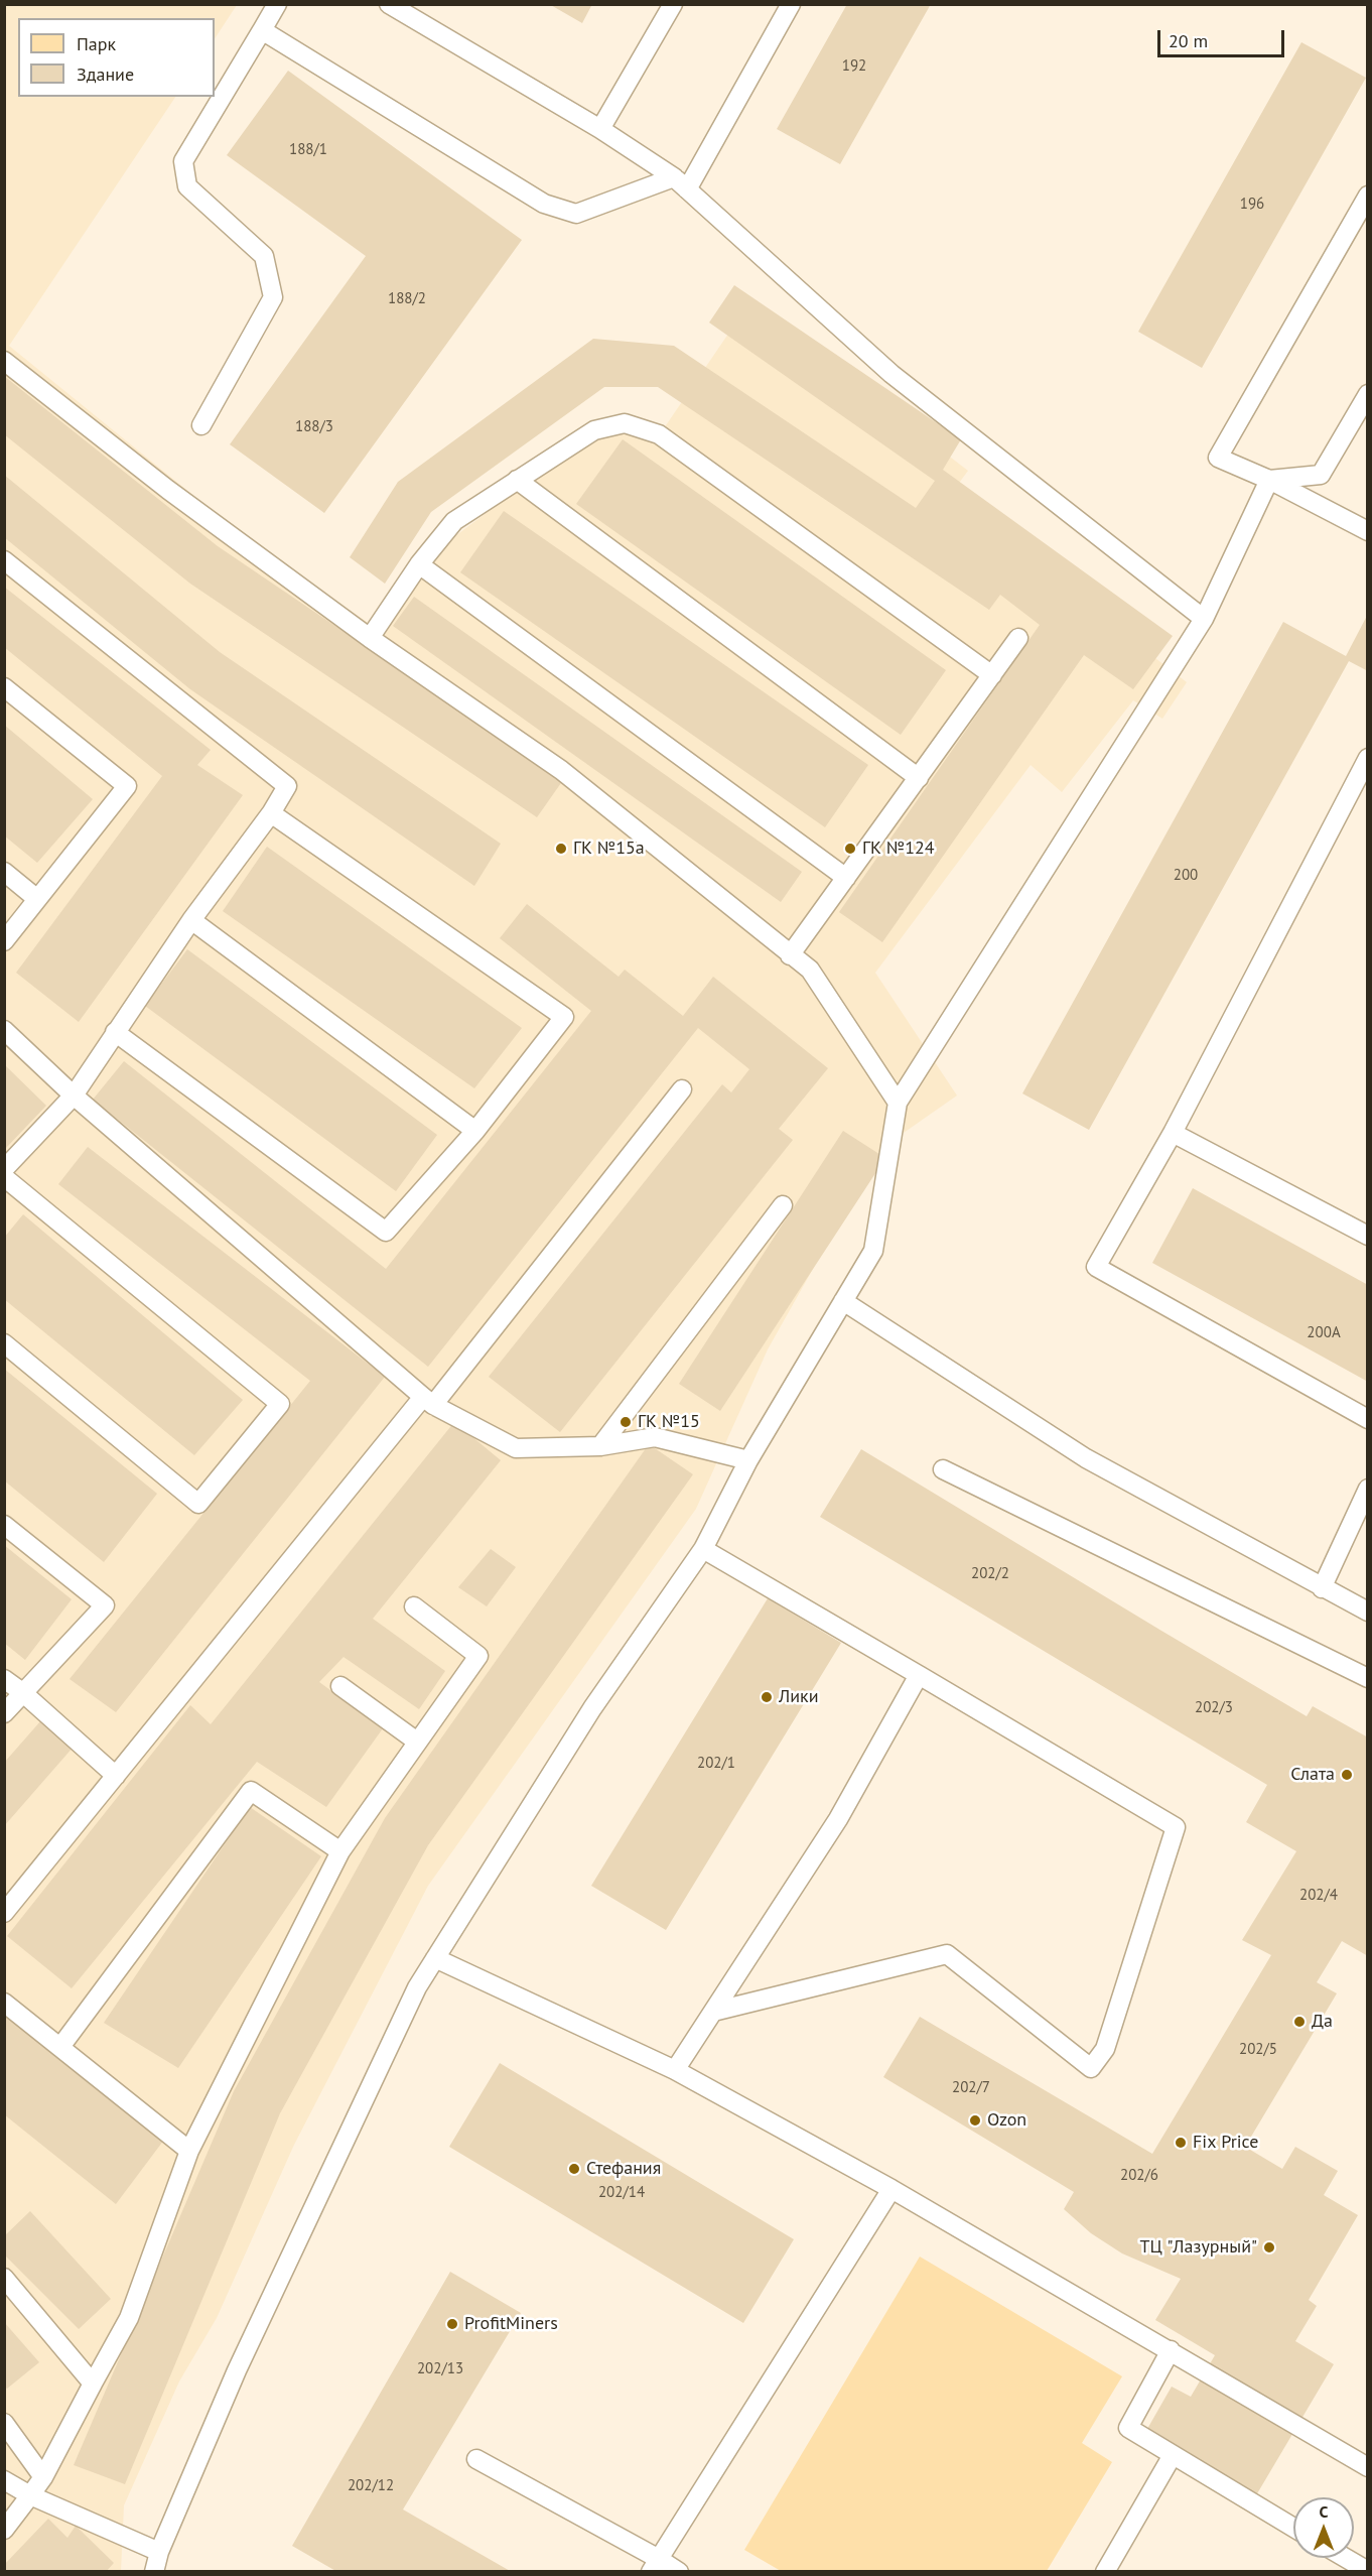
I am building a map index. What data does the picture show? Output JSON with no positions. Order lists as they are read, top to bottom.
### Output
{
  "places": [
    "ГК №15а",
    "ГК №124",
    "ГК №15",
    "Лики",
    "Слата",
    "Да",
    "Ozon",
    "Fix Price",
    "Стефания",
    "ТЦ \"Лазурный\"",
    "ProfitMiners"
  ],
  "house_numbers": [
    "192",
    "188/1",
    "196",
    "188/2",
    "188/3",
    "200",
    "200А",
    "202/2",
    "202/3",
    "202/1",
    "202/4",
    "202/5",
    "202/7",
    "202/6",
    "202/14",
    "202/13",
    "202/12"
  ],
  "legend": ["Парк", "Здание"],
  "scale_bar": "20 m",
  "north": "top"
}
